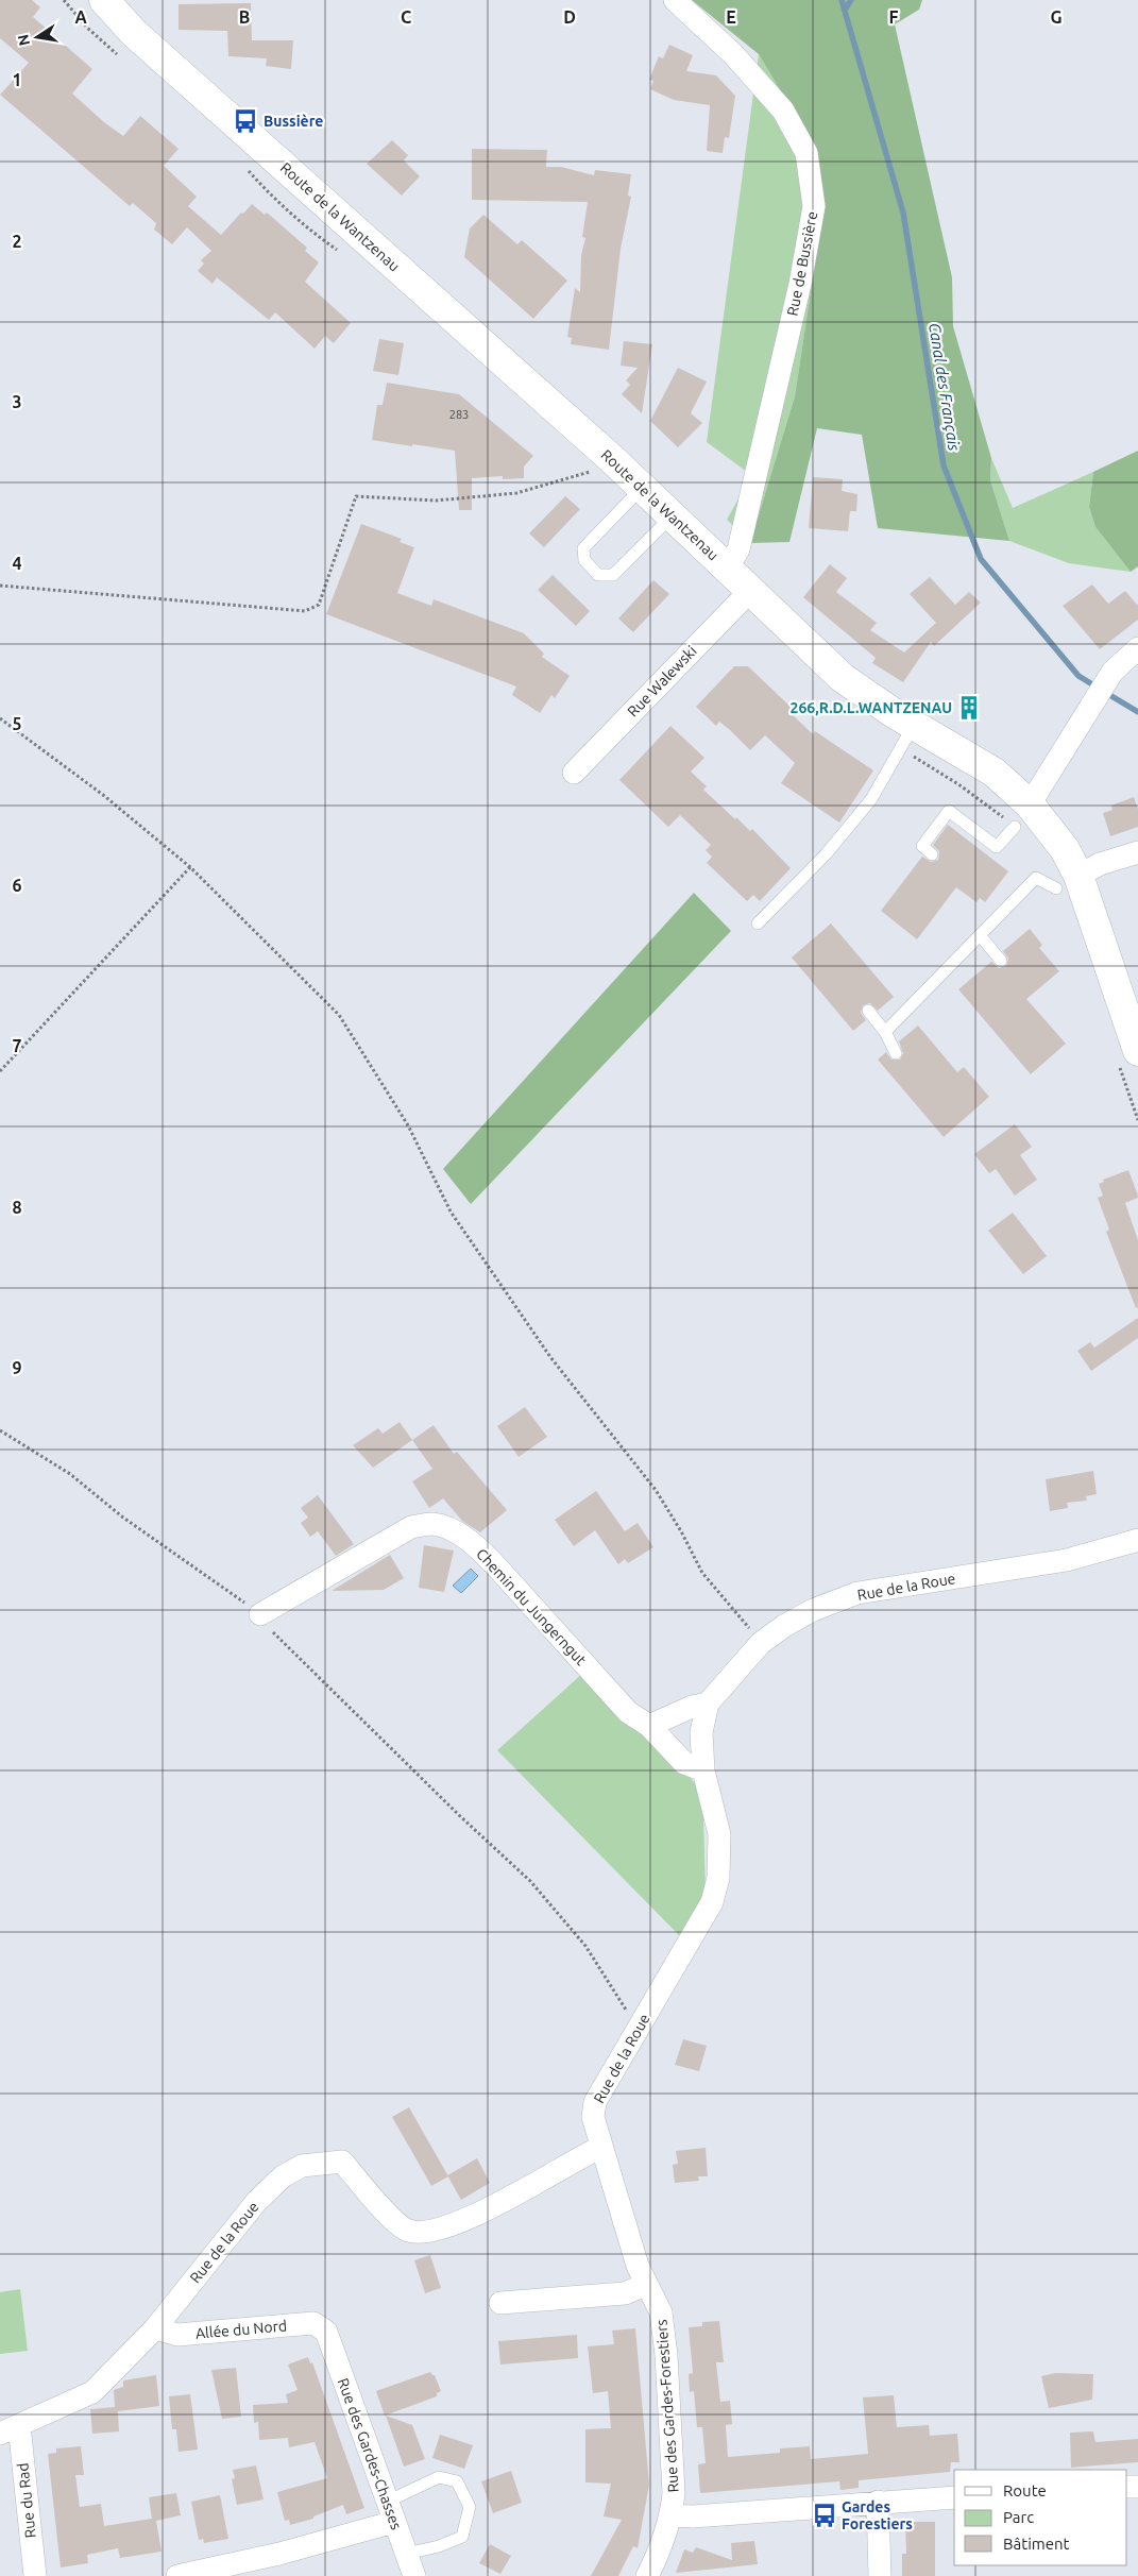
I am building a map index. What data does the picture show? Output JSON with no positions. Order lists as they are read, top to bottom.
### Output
{
  "streets": {
    "main road": ["Route de la Wantzenau"],
    "street": [
      "Rue de Bussière",
      "Rue Walewski",
      "Rue de la Roue",
      "Chemin du Jungerngut",
      "Allée du Nord",
      "Rue des Gardes-Forestiers",
      "Rue des Gardes-Chasses",
      "Rue du Rad"
    ]
  },
  "crossings": [
    ["Route de la Wantzenau", "Rue de Bussière"],
    ["Route de la Wantzenau", "Rue Walewski"],
    ["Rue de la Roue", "Chemin du Jungerngut"],
    ["Rue de la Roue", "Allée du Nord"],
    ["Rue de la Roue", "Rue des Gardes-Forestiers"],
    ["Rue de la Roue", "Rue du Rad"],
    ["Allée du Nord", "Rue des Gardes-Chasses"]
  ],
  "water": ["Canal des Français"],
  "places": {
    "bus stop": ["Bussière", "Gardes Forestiers"],
    "building": ["266,R.D.L.WANTZENAU"]
  },
  "house_numbers": ["283"],
  "legend": ["Route", "Parc", "Bâtiment"],
  "north": "left",
  "grid": {
    "columns": [
      "A",
      "B",
      "C",
      "D",
      "E",
      "F",
      "G"
    ],
    "rows": [
      "1",
      "2",
      "3",
      "4",
      "5",
      "6",
      "7",
      "8",
      "9"
    ]
  }
}
